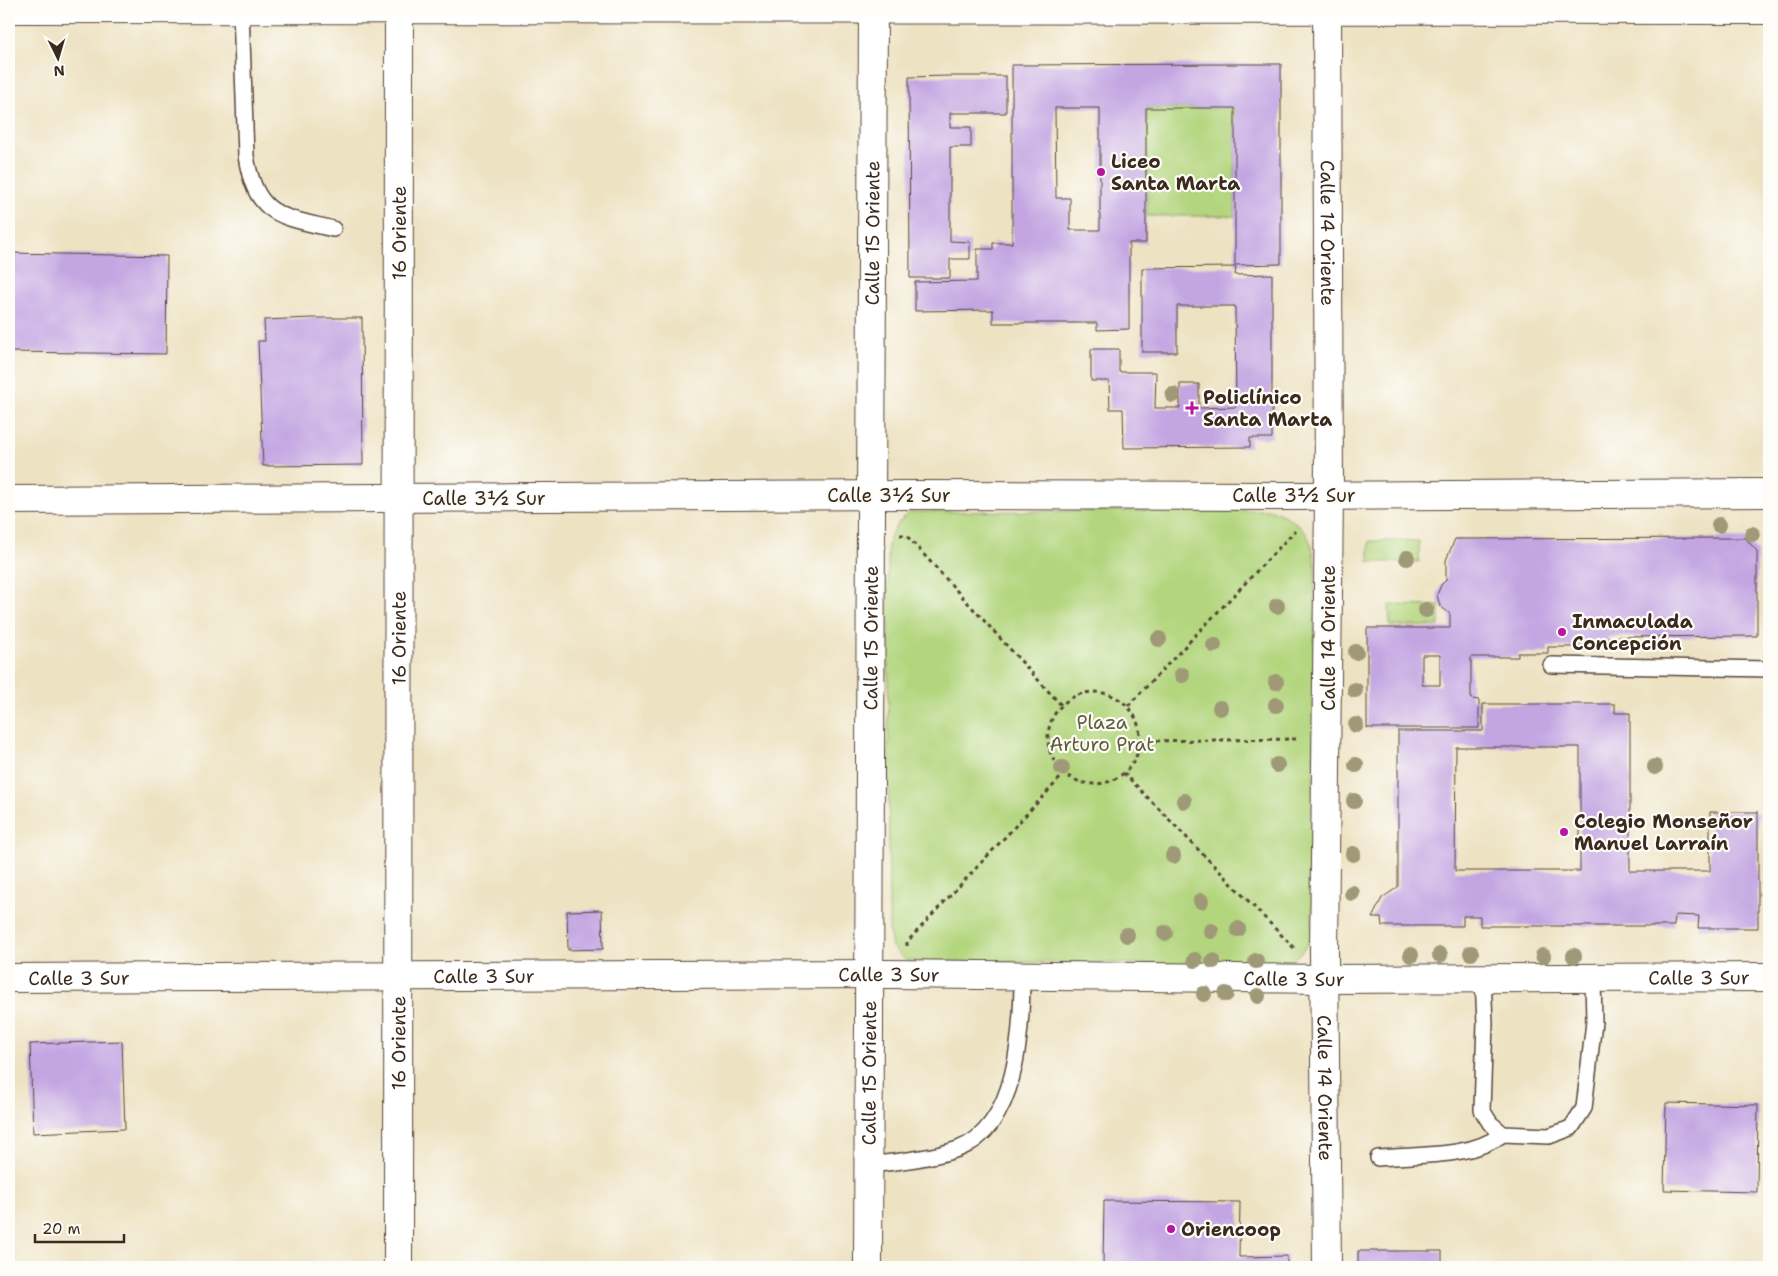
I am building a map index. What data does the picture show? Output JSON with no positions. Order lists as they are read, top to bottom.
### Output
{
  "streets": {
    "street": [
      "16 Oriente",
      "Calle 15 Oriente",
      "Calle 14 Oriente",
      "Calle 3½ Sur",
      "Calle 3 Sur"
    ]
  },
  "crossings": [
    ["16 Oriente", "Calle 3½ Sur"],
    ["16 Oriente", "Calle 3 Sur"],
    ["Calle 15 Oriente", "Calle 3½ Sur"],
    ["Calle 15 Oriente", "Calle 3 Sur"],
    ["Calle 14 Oriente", "Calle 3½ Sur"],
    ["Calle 14 Oriente", "Calle 3 Sur"]
  ],
  "parks": ["Plaza Arturo Prat"],
  "places": {
    "other": [
      "Liceo Santa Marta",
      "Inmaculada Concepción",
      "Colegio Monseñor Manuel Larraín",
      "Oriencoop"
    ],
    "health": ["Policlínico Santa Marta"]
  },
  "scale_bar": "20 m",
  "north": "bottom"
}
